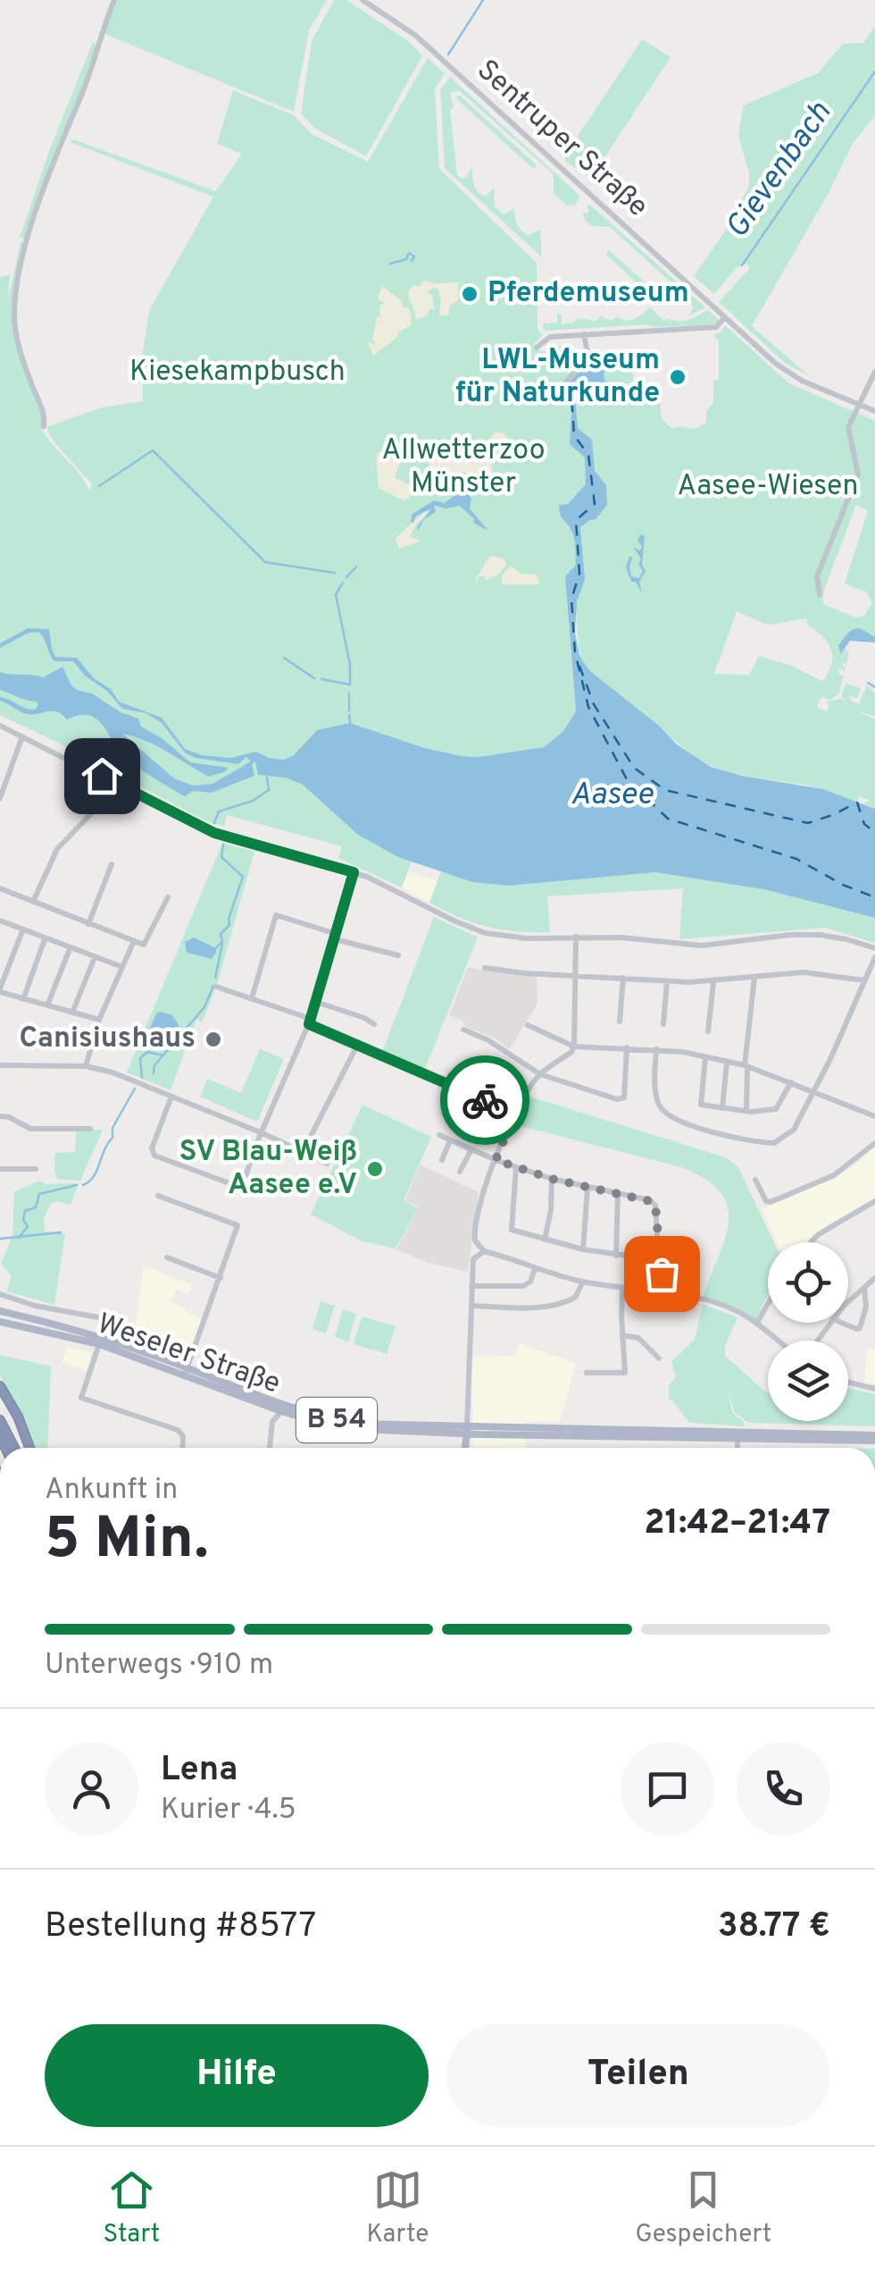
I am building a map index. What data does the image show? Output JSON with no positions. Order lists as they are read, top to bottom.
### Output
{
  "streets": {
    "main road": ["Weseler Straße", "B 54"],
    "street": ["Sentruper Straße"]
  },
  "water": ["Gievenbach", "Aasee"],
  "parks": ["Kiesekampbusch", "Allwetterzoo Münster", "Aasee-Wiesen"],
  "places": [
    "Pferdemuseum",
    "LWL-Museum für Naturkunde",
    "Canisiushaus",
    "SV Blau-Weiß Aasee e.V"
  ],
  "page": {
    "heading": ["5 Min.", "Ankunft in", "21:42–21:47"],
    "panel": [
      "Lena",
      "Kurier · 4.5",
      "Bestellung #8577",
      "38.77 €"
    ],
    "bar": "Unterwegs · 910 m",
    "buttons": ["Hilfe", "Teilen"],
    "tabs": ["Start", "Karte", "Gespeichert"]
  }
}
